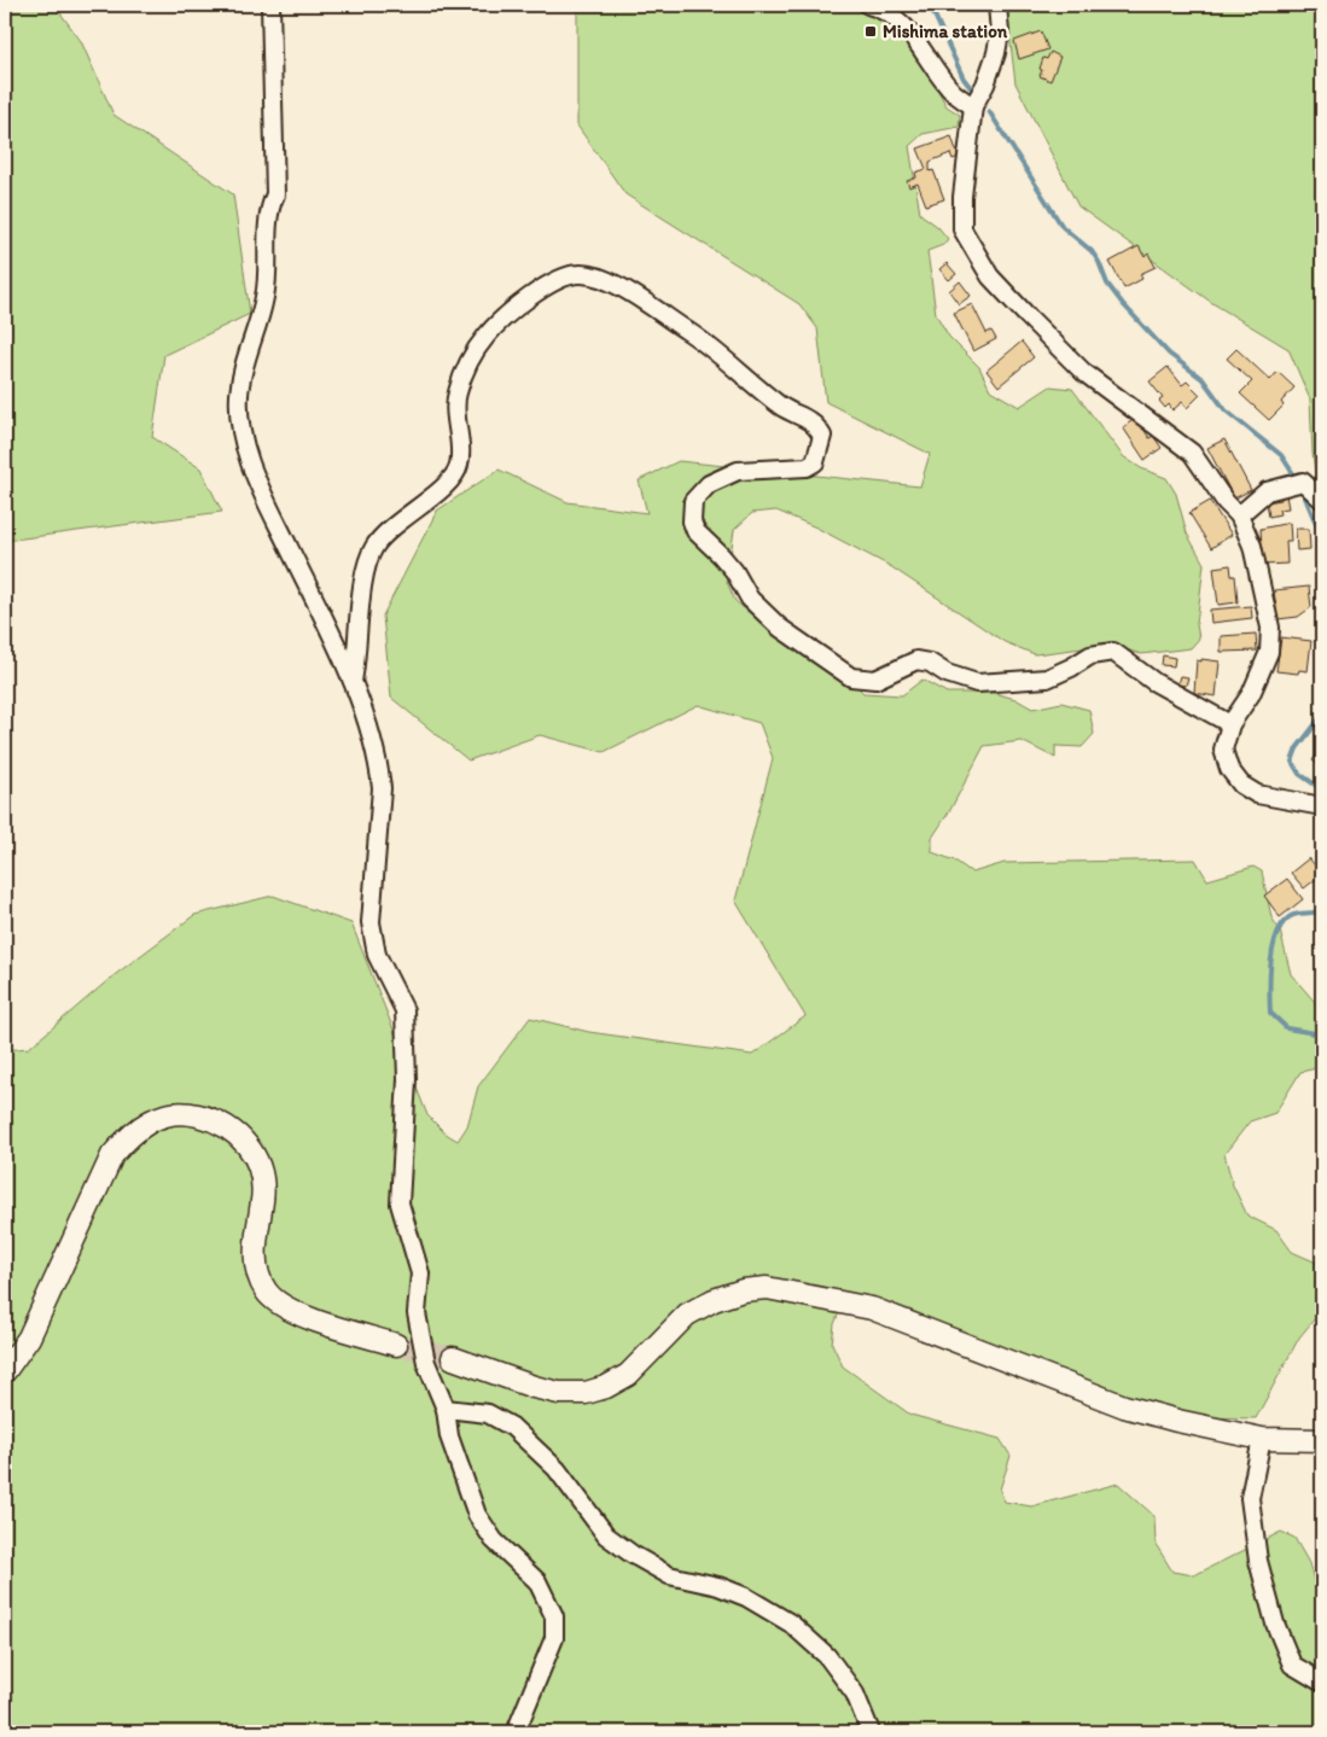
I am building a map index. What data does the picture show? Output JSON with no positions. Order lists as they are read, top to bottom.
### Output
{
  "places": {
    "transit": ["Mishima station"]
  }
}
